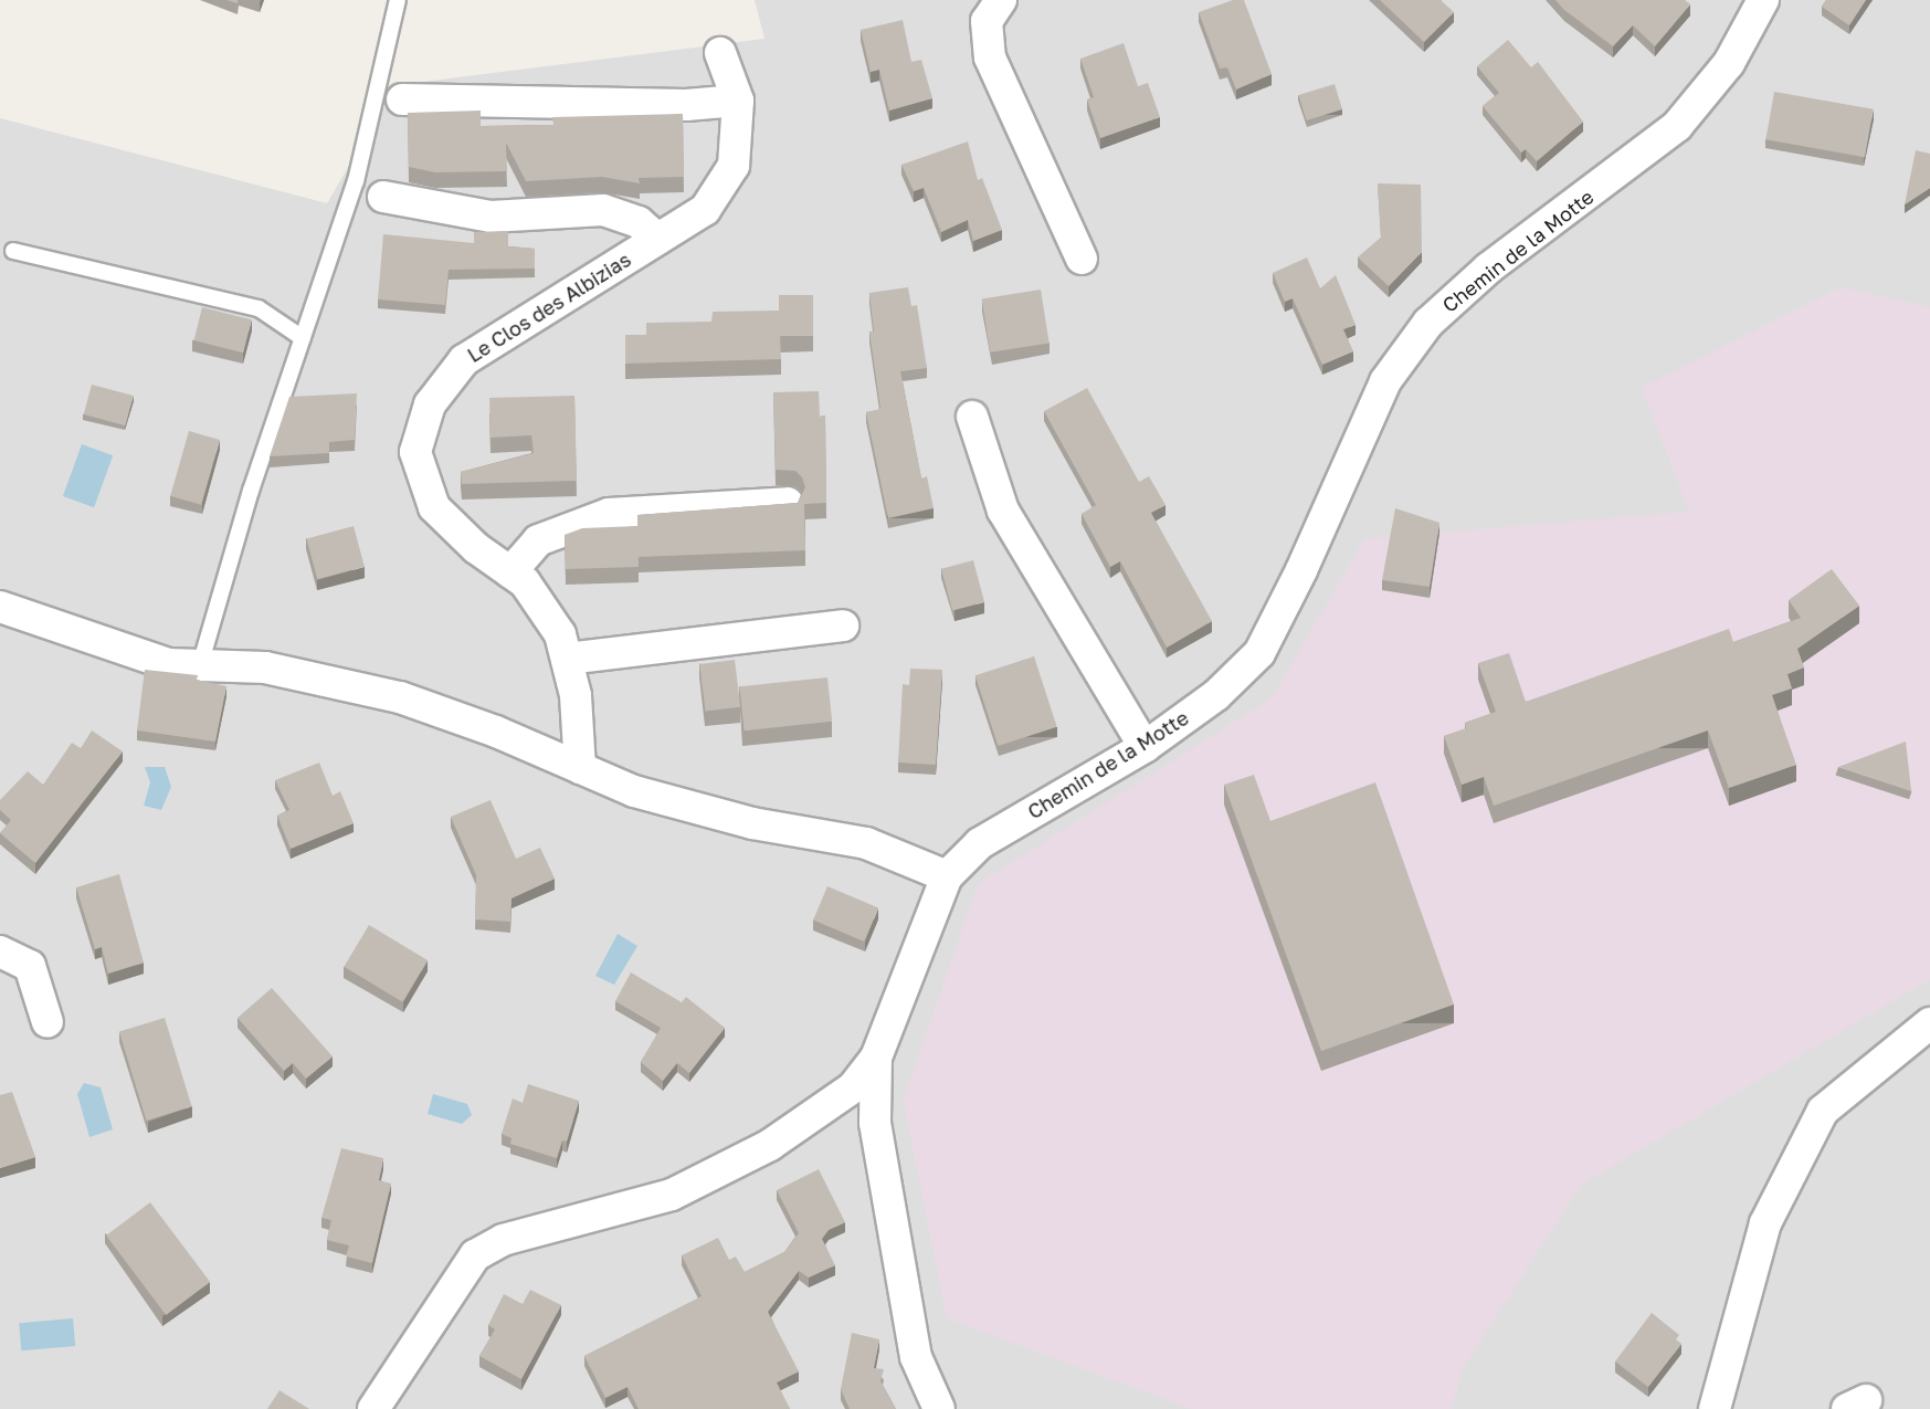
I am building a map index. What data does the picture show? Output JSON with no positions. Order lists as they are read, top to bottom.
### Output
{
  "streets": {
    "street": ["Chemin de la Motte", "Le Clos des Albizias"]
  }
}
